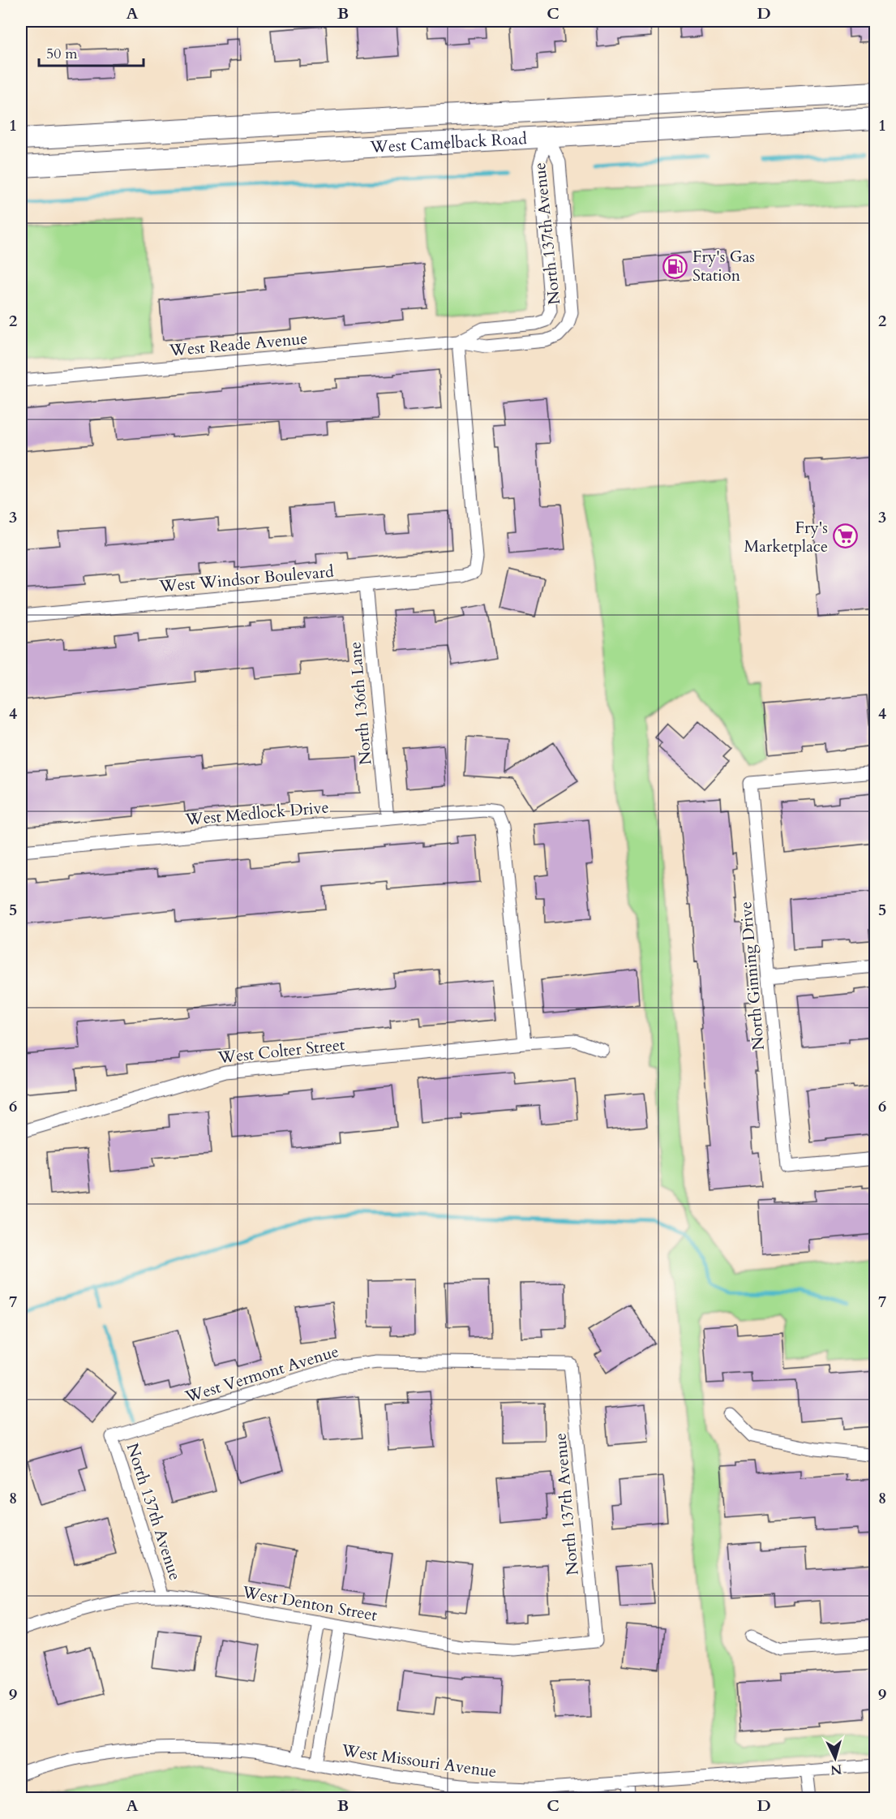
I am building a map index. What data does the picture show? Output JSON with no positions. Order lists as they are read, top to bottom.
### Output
{
  "streets": {
    "main road": ["West Camelback Road"],
    "street": [
      "North 137th Avenue",
      "West Reade Avenue",
      "West Windsor Boulevard",
      "North 136th Lane",
      "West Medlock Drive",
      "North Ginning Drive",
      "West Colter Street",
      "West Vermont Avenue",
      "West Denton Street",
      "West Missouri Avenue"
    ]
  },
  "crossings": [
    ["West Camelback Road", "North 137th Avenue"],
    ["North 137th Avenue", "West Reade Avenue"],
    ["North 137th Avenue", "West Vermont Avenue"],
    ["North 137th Avenue", "West Denton Street"],
    ["West Reade Avenue", "West Windsor Boulevard"],
    ["West Windsor Boulevard", "North 136th Lane"],
    ["North 136th Lane", "West Medlock Drive"],
    ["West Medlock Drive", "West Colter Street"]
  ],
  "places": {
    "fuel station": ["Fry's Gas Station"],
    "supermarket": ["Fry's Marketplace"]
  },
  "scale_bar": "50 m",
  "north": "bottom",
  "grid": {
    "columns": [
      "A",
      "B",
      "C",
      "D"
    ],
    "rows": [
      "1",
      "2",
      "3",
      "4",
      "5",
      "6",
      "7",
      "8",
      "9"
    ]
  }
}
